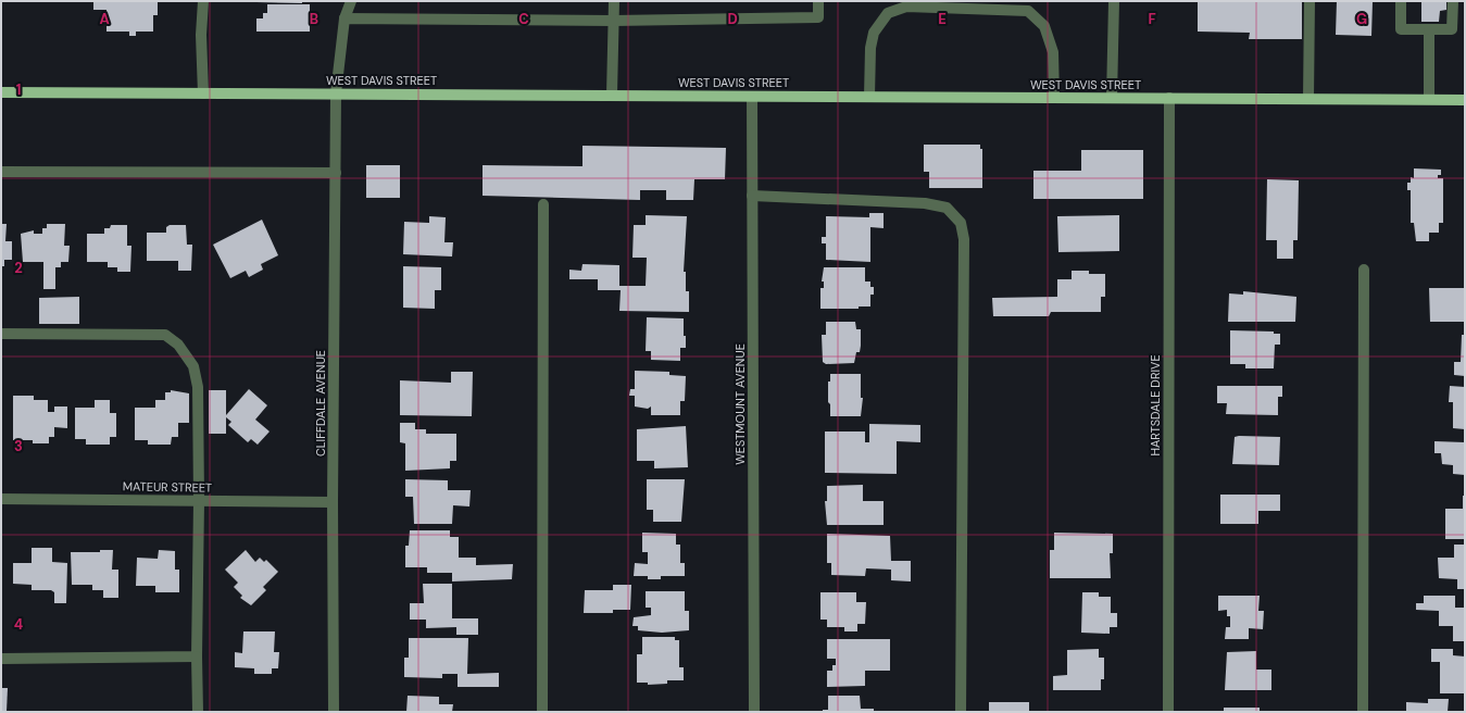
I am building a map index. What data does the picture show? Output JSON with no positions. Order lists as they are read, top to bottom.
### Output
{
  "streets": {
    "main road": ["WEST DAVIS STREET"],
    "street": [
      "CLIFFDALE AVENUE",
      "WESTMOUNT AVENUE",
      "HARTSDALE DRIVE",
      "MATEUR STREET"
    ]
  },
  "crossings": [
    ["WEST DAVIS STREET", "CLIFFDALE AVENUE"],
    ["WEST DAVIS STREET", "WESTMOUNT AVENUE"],
    ["WEST DAVIS STREET", "HARTSDALE DRIVE"],
    ["CLIFFDALE AVENUE", "MATEUR STREET"]
  ],
  "grid": {
    "columns": [
      "A",
      "B",
      "C",
      "D",
      "E",
      "F",
      "G"
    ],
    "rows": [
      "1",
      "2",
      "3",
      "4"
    ]
  }
}
